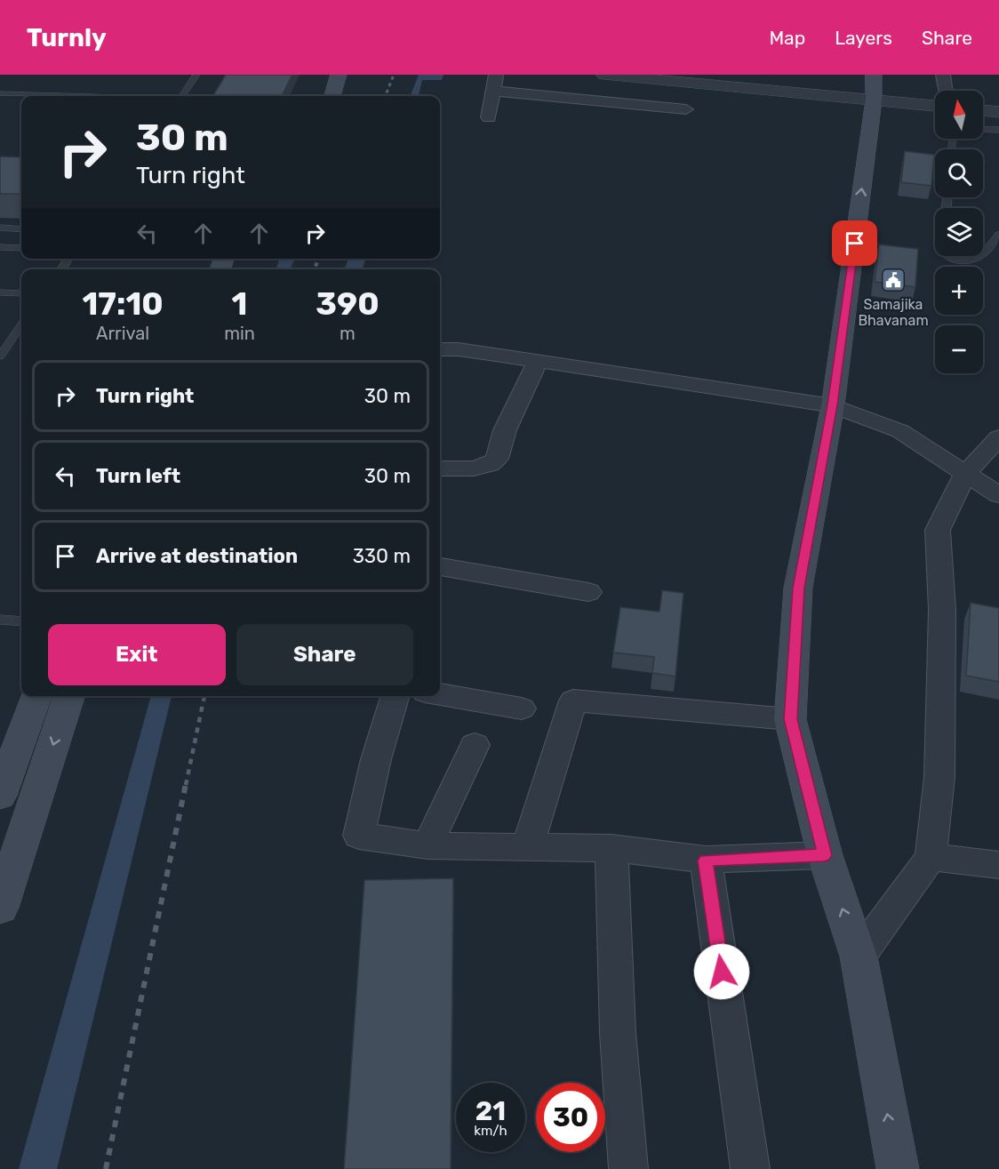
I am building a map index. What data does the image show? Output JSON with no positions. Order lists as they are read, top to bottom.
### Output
{
  "places": {
    "public building": ["Samajika Bhavanam"]
  },
  "north": "top",
  "page": {
    "header": "Turnly",
    "nav": ["Map", "Layers", "Share"],
    "map_buttons": ["+", "−"],
    "turn": ["30 m", "Turn right"],
    "eta": [
      "17:10",
      "Arrival",
      "1",
      "min",
      "390",
      "m"
    ],
    "list": [
      {
        "name": "Turn right",
        "value": "30 m"
      },
      {
        "name": "Turn left",
        "value": "30 m"
      },
      {
        "name": "Arrive at destination",
        "value": "330 m"
      }
    ],
    "buttons": ["Exit", "Share"],
    "speed": "21 km/h",
    "limit": "30"
  }
}
